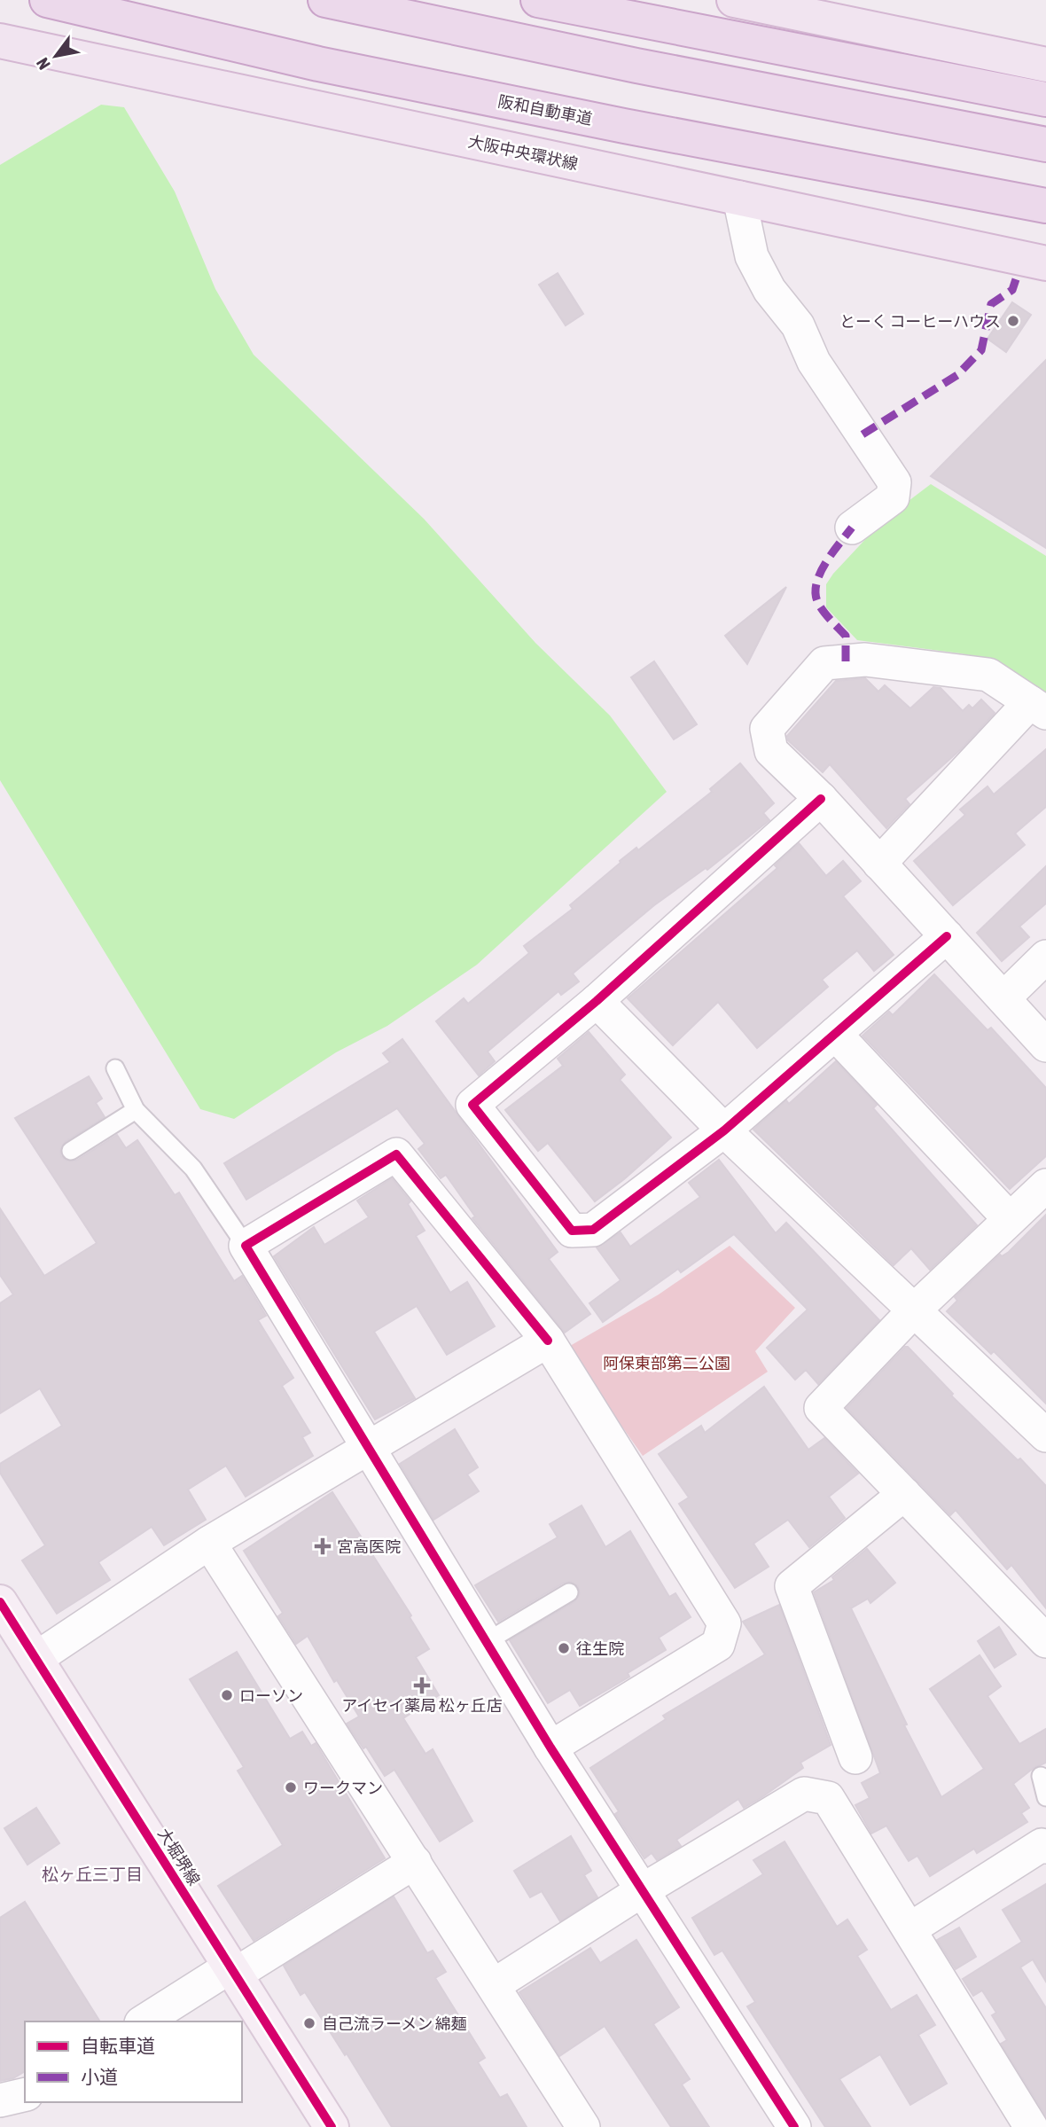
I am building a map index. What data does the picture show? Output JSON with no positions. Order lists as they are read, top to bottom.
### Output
{
  "streets": {
    "highway": ["阪和自動車道"],
    "main road": ["大阪中央環状線", "大堀堺線"]
  },
  "districts": ["松ヶ丘三丁目"],
  "parks": ["阿保東部第二公園"],
  "places": {
    "other": [
      "とーく コーヒーハウス",
      "往生院",
      "ローソン",
      "ワークマン",
      "自己流ラーメン 綿麺"
    ],
    "health": ["宮高医院", "アイセイ薬局 松ヶ丘店"]
  },
  "legend": ["自転車道", "小道"],
  "north": "bottom left"
}
